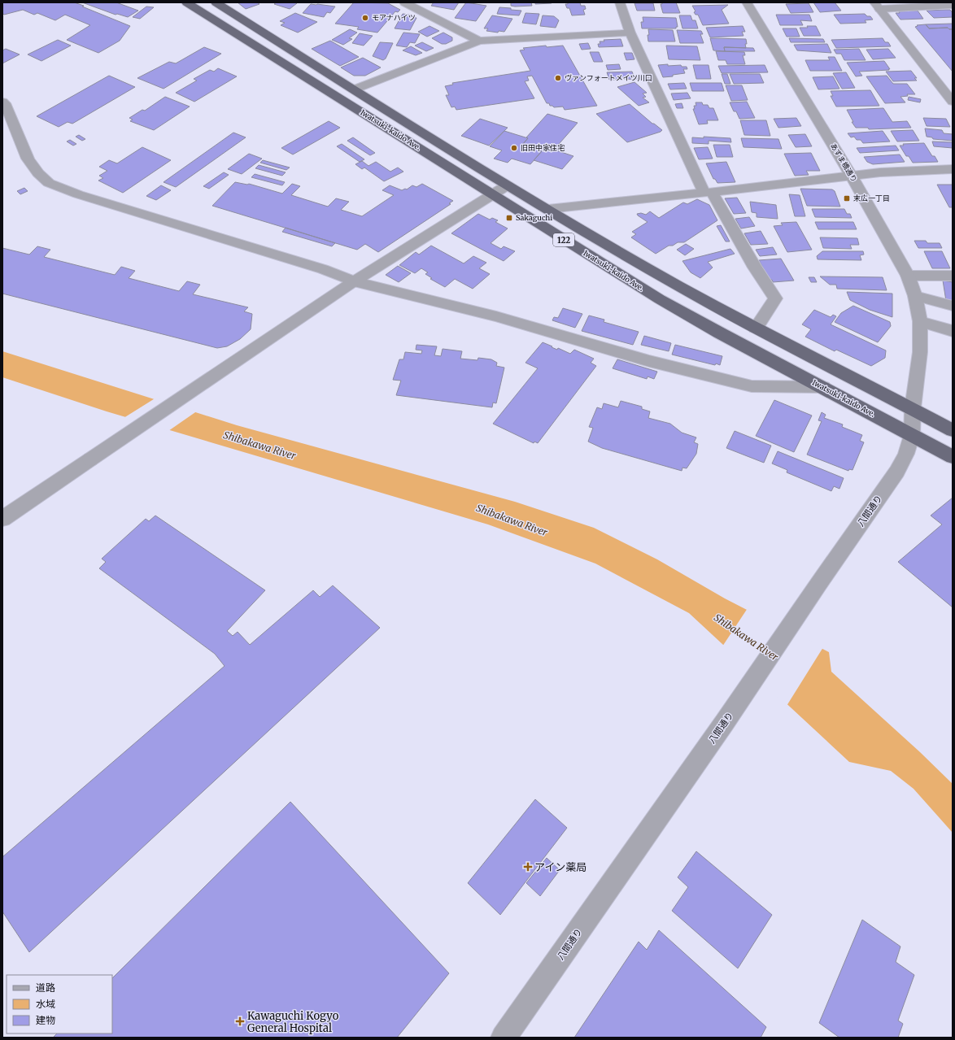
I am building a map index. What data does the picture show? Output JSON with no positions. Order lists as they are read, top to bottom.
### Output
{
  "streets": {
    "highway": ["Iwatsuki-kaido Ave.", "122"],
    "street": ["あずま橋通り", "八間通り"]
  },
  "crossings": [
    ["Iwatsuki-kaido Ave.", "あずま橋通り"],
    ["Iwatsuki-kaido Ave.", "八間通り"],
    ["あずま橋通り", "八間通り"]
  ],
  "water": ["Shibakawa River"],
  "places": {
    "other": ["モアナハイツ", "ヴァンフォートメイツ川口", "旧田中家住宅"],
    "transit": ["末広一丁目", "Sakaguchi"],
    "health": ["アイン薬局", "Kawaguchi Kogyo General Hospital"]
  },
  "legend": ["道路", "水域", "建物"]
}
